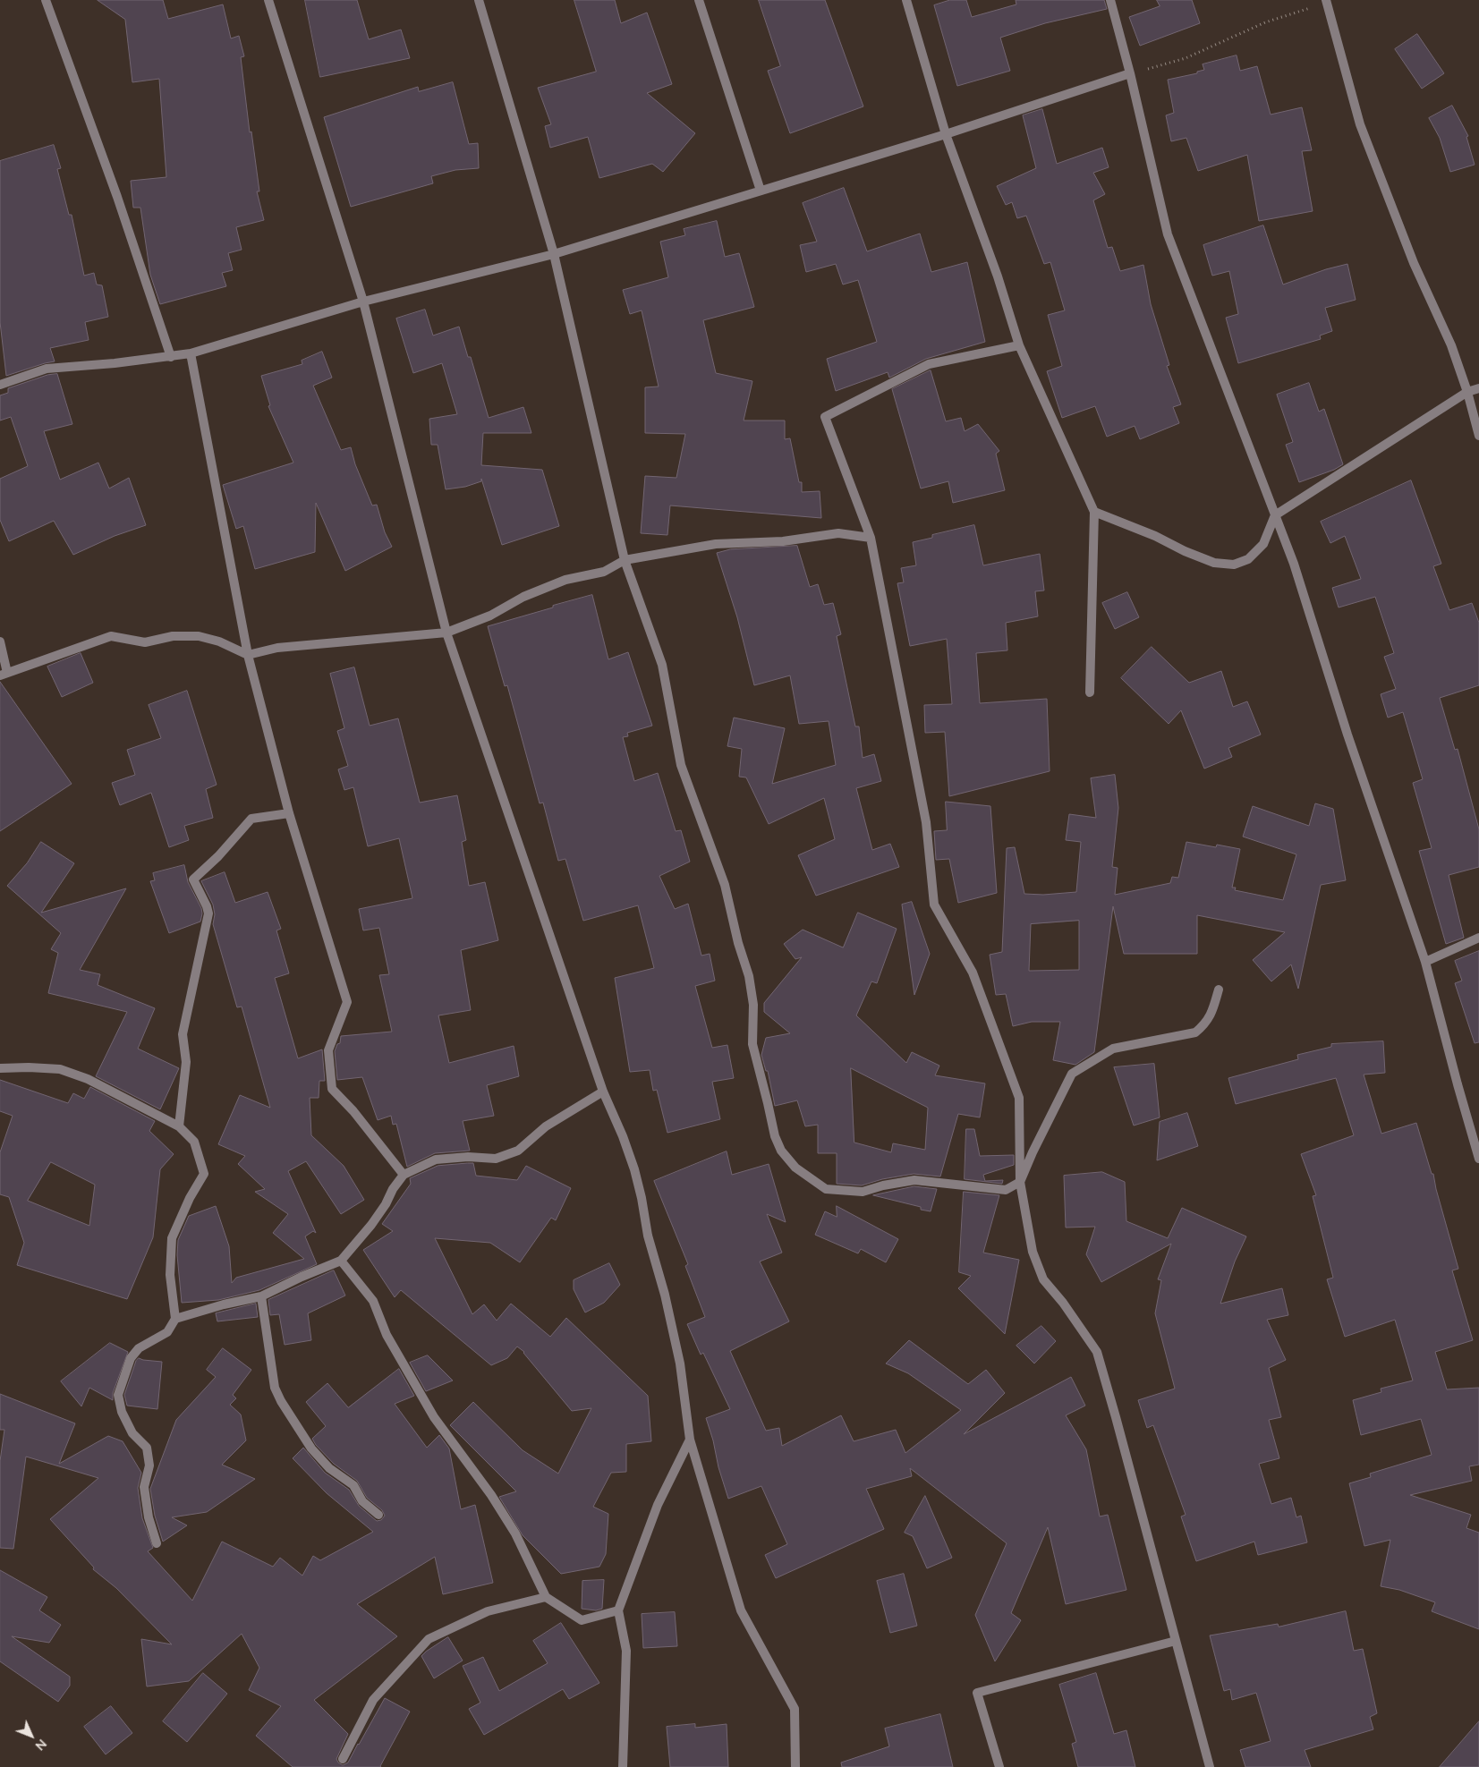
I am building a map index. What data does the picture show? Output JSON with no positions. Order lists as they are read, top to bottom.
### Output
{
  "north": "bottom right"
}
